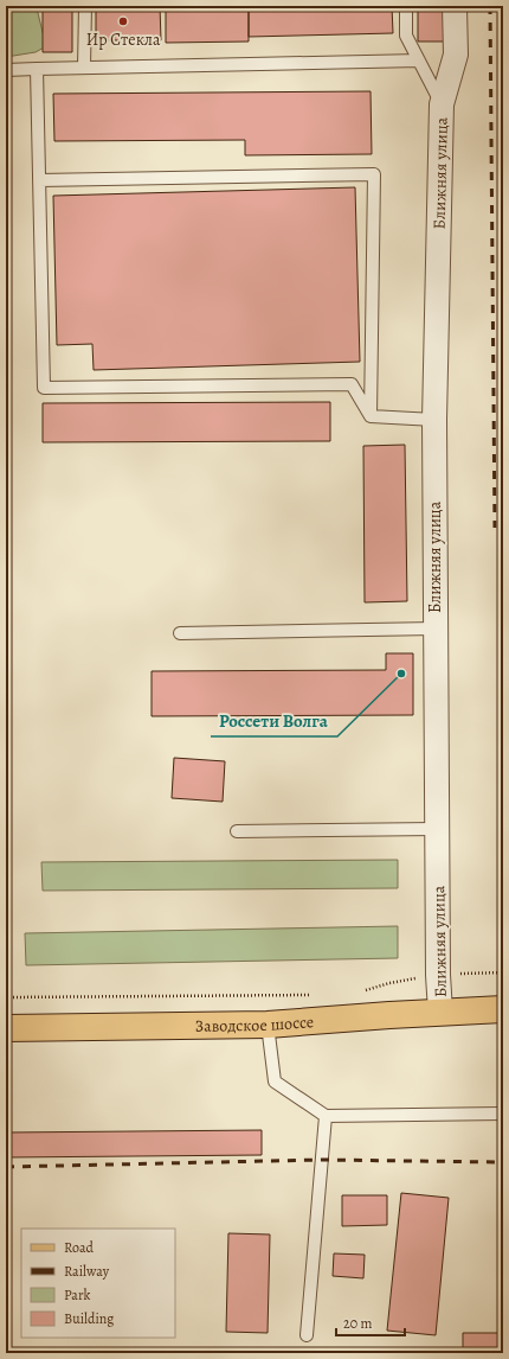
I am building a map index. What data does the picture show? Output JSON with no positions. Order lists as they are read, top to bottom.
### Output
{
  "streets": {
    "main road": ["Заводское шоссе"],
    "street": ["Ближняя улица"]
  },
  "crossings": [
    ["Ближняя улица", "Заводское шоссе"]
  ],
  "places": ["Ир Стекла", "Россети Волга"],
  "legend": [
    "Road",
    "Railway",
    "Park",
    "Building"
  ],
  "scale_bar": "20 m"
}
